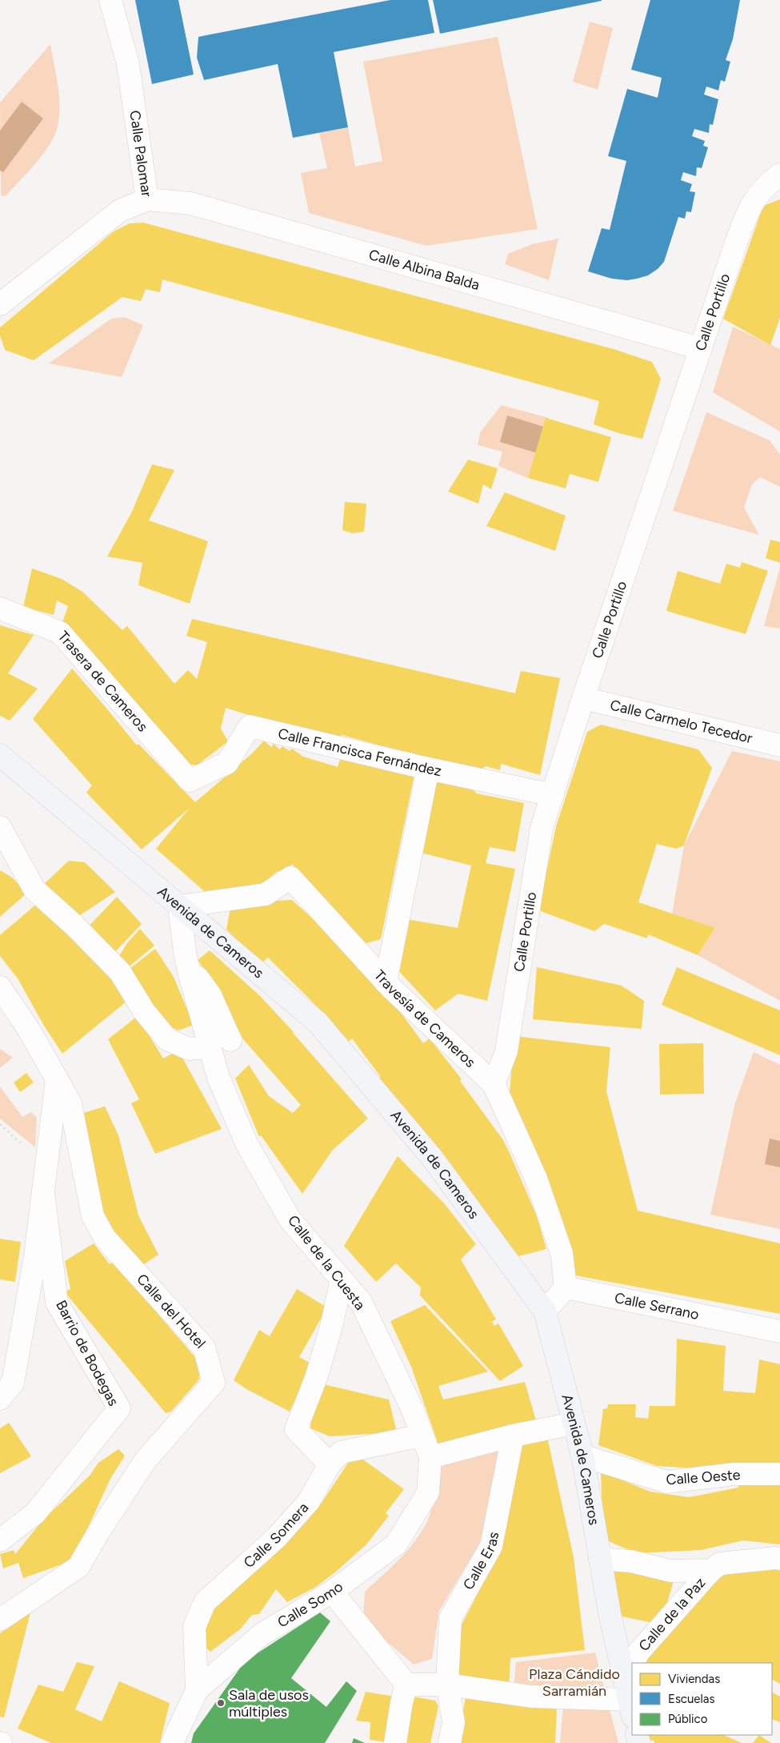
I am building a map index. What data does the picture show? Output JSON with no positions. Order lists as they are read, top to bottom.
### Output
{
  "streets": {
    "main road": ["Avenida de Cameros"],
    "street": [
      "Calle Palomar",
      "Calle Albina Balda",
      "Calle Portillo",
      "Trasera de Cameros",
      "Calle Carmelo Tecedor",
      "Calle Francisca Fernández",
      "Travesía de Cameros",
      "Calle de la Cuesta",
      "Calle Serrano",
      "Calle del Hotel",
      "Barrio de Bodegas",
      "Calle Oeste",
      "Calle Somera",
      "Calle Eras",
      "Calle Somo",
      "Calle de la Paz"
    ]
  },
  "crossings": [
    ["Calle Palomar", "Calle Albina Balda"],
    ["Calle Albina Balda", "Calle Portillo"],
    ["Calle Portillo", "Calle Carmelo Tecedor"],
    ["Calle Portillo", "Calle Francisca Fernández"],
    ["Calle Portillo", "Travesía de Cameros"],
    ["Trasera de Cameros", "Calle Francisca Fernández"],
    ["Avenida de Cameros", "Travesía de Cameros"],
    ["Avenida de Cameros", "Calle de la Cuesta"],
    ["Avenida de Cameros", "Calle Oeste"],
    ["Avenida de Cameros", "Calle de la Paz"],
    ["Travesía de Cameros", "Calle de la Cuesta"],
    ["Travesía de Cameros", "Calle Serrano"],
    ["Calle de la Cuesta", "Calle Somera"],
    ["Calle de la Cuesta", "Calle Somo"],
    ["Calle del Hotel", "Barrio de Bodegas"],
    ["Calle Somera", "Calle Somo"]
  ],
  "parks": ["Plaza Cándido Sarramián"],
  "places": ["Sala de usos múltiples"],
  "legend": ["Viviendas", "Escuelas", "Público"]
}
